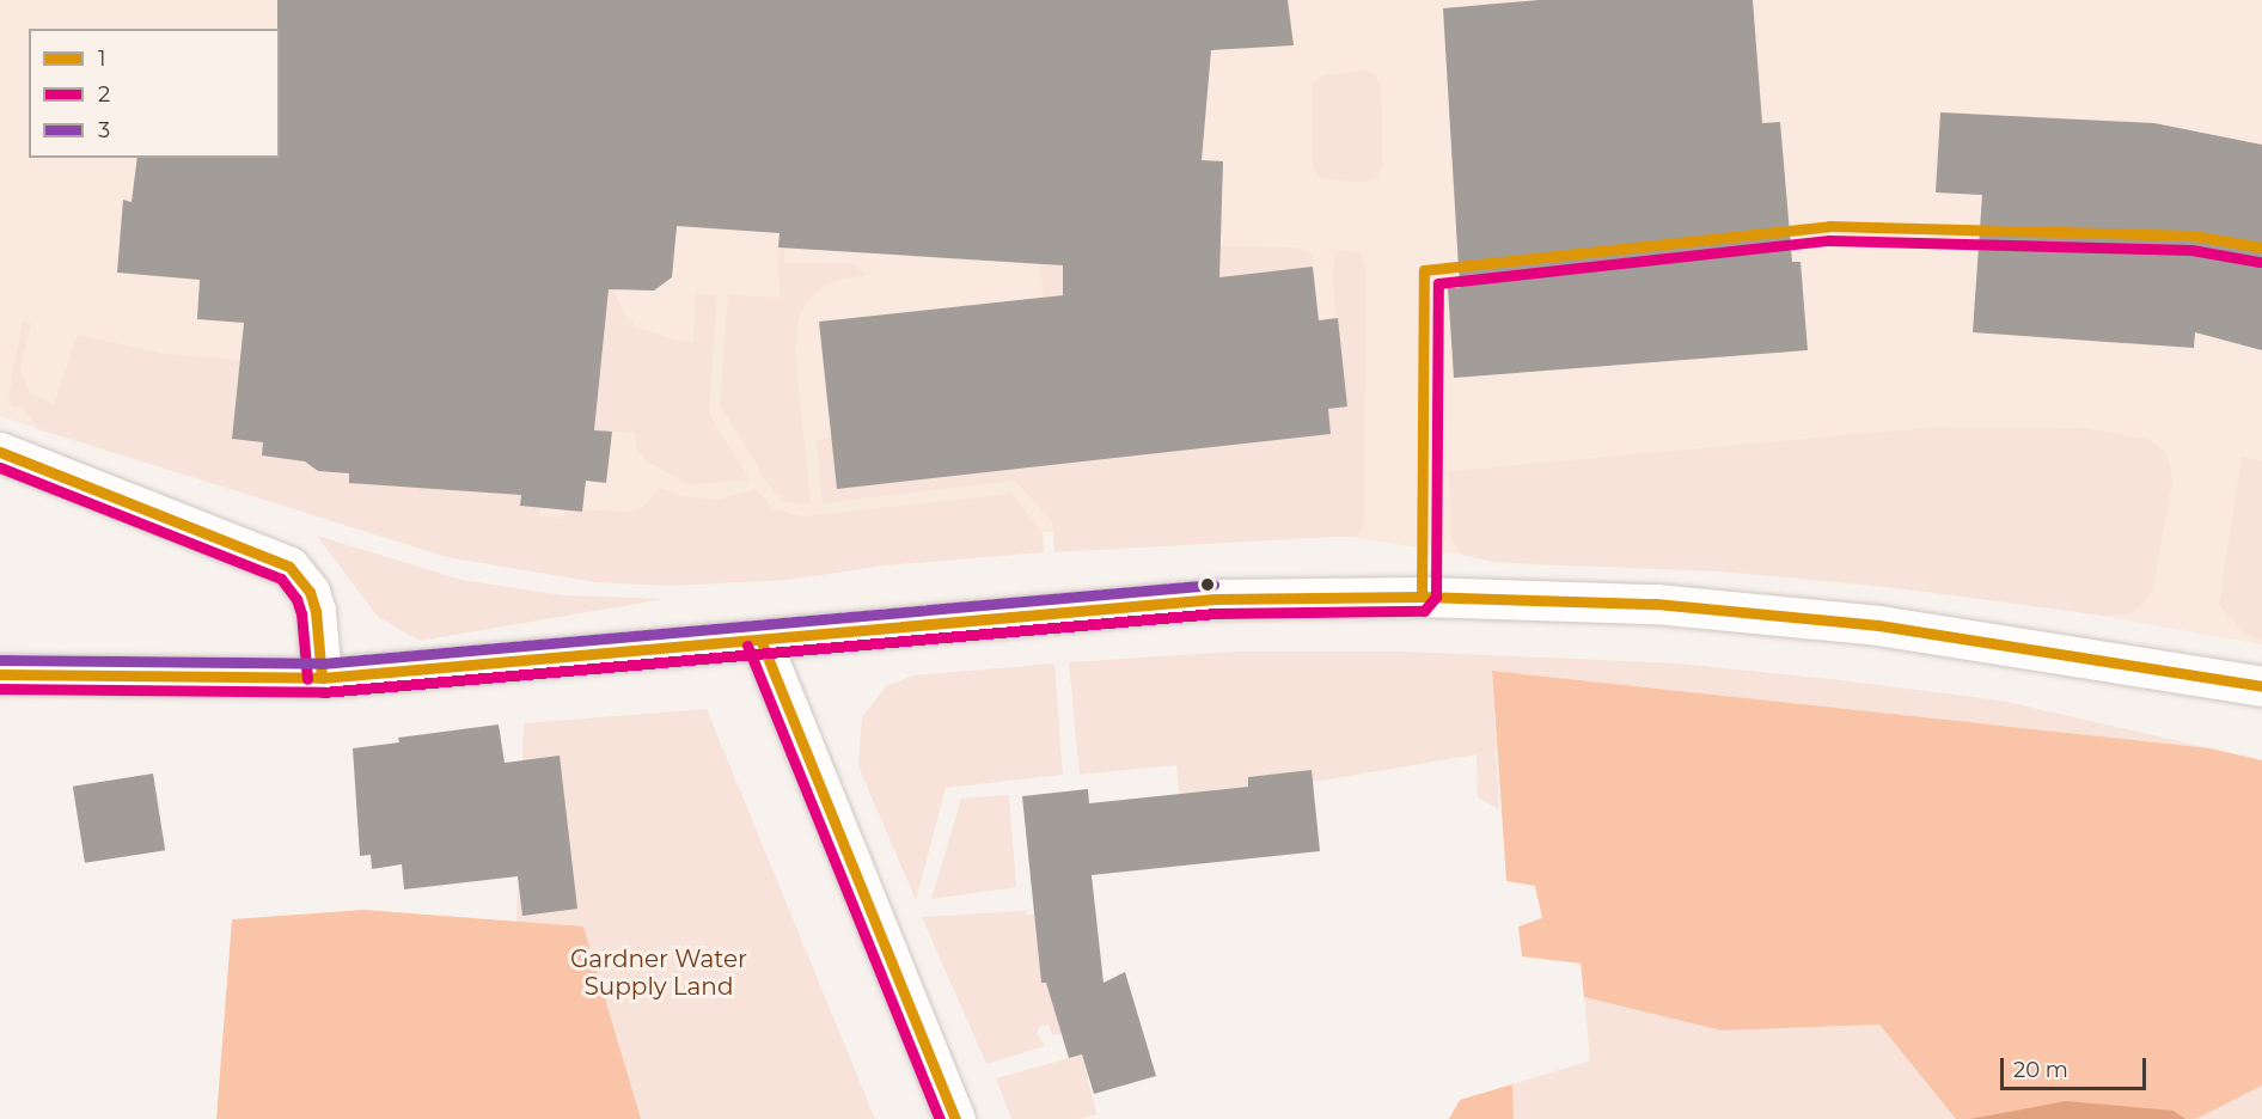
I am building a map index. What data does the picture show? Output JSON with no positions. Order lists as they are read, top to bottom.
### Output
{
  "parks": ["Gardner Water Supply Land"],
  "lines": ["transit line 1", "transit line 2", "transit line 3"],
  "legend": ["1", "2", "3"],
  "scale_bar": "20 m"
}
